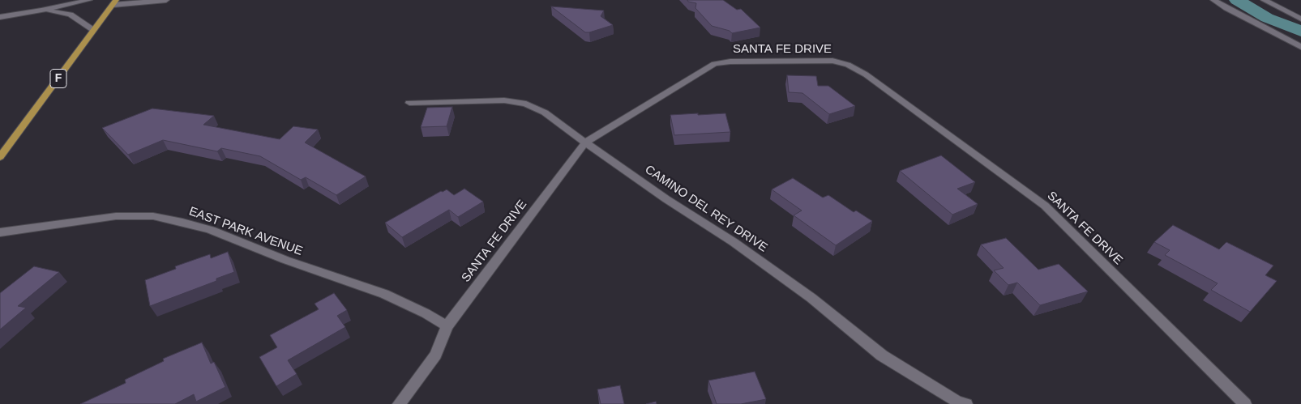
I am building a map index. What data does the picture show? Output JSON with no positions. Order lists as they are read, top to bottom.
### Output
{
  "streets": {
    "main road": ["F"],
    "street": ["SANTA FE DRIVE", "CAMINO DEL REY DRIVE", "EAST PARK AVENUE"]
  },
  "crossings": [
    ["SANTA FE DRIVE", "CAMINO DEL REY DRIVE"],
    ["SANTA FE DRIVE", "EAST PARK AVENUE"]
  ]
}
